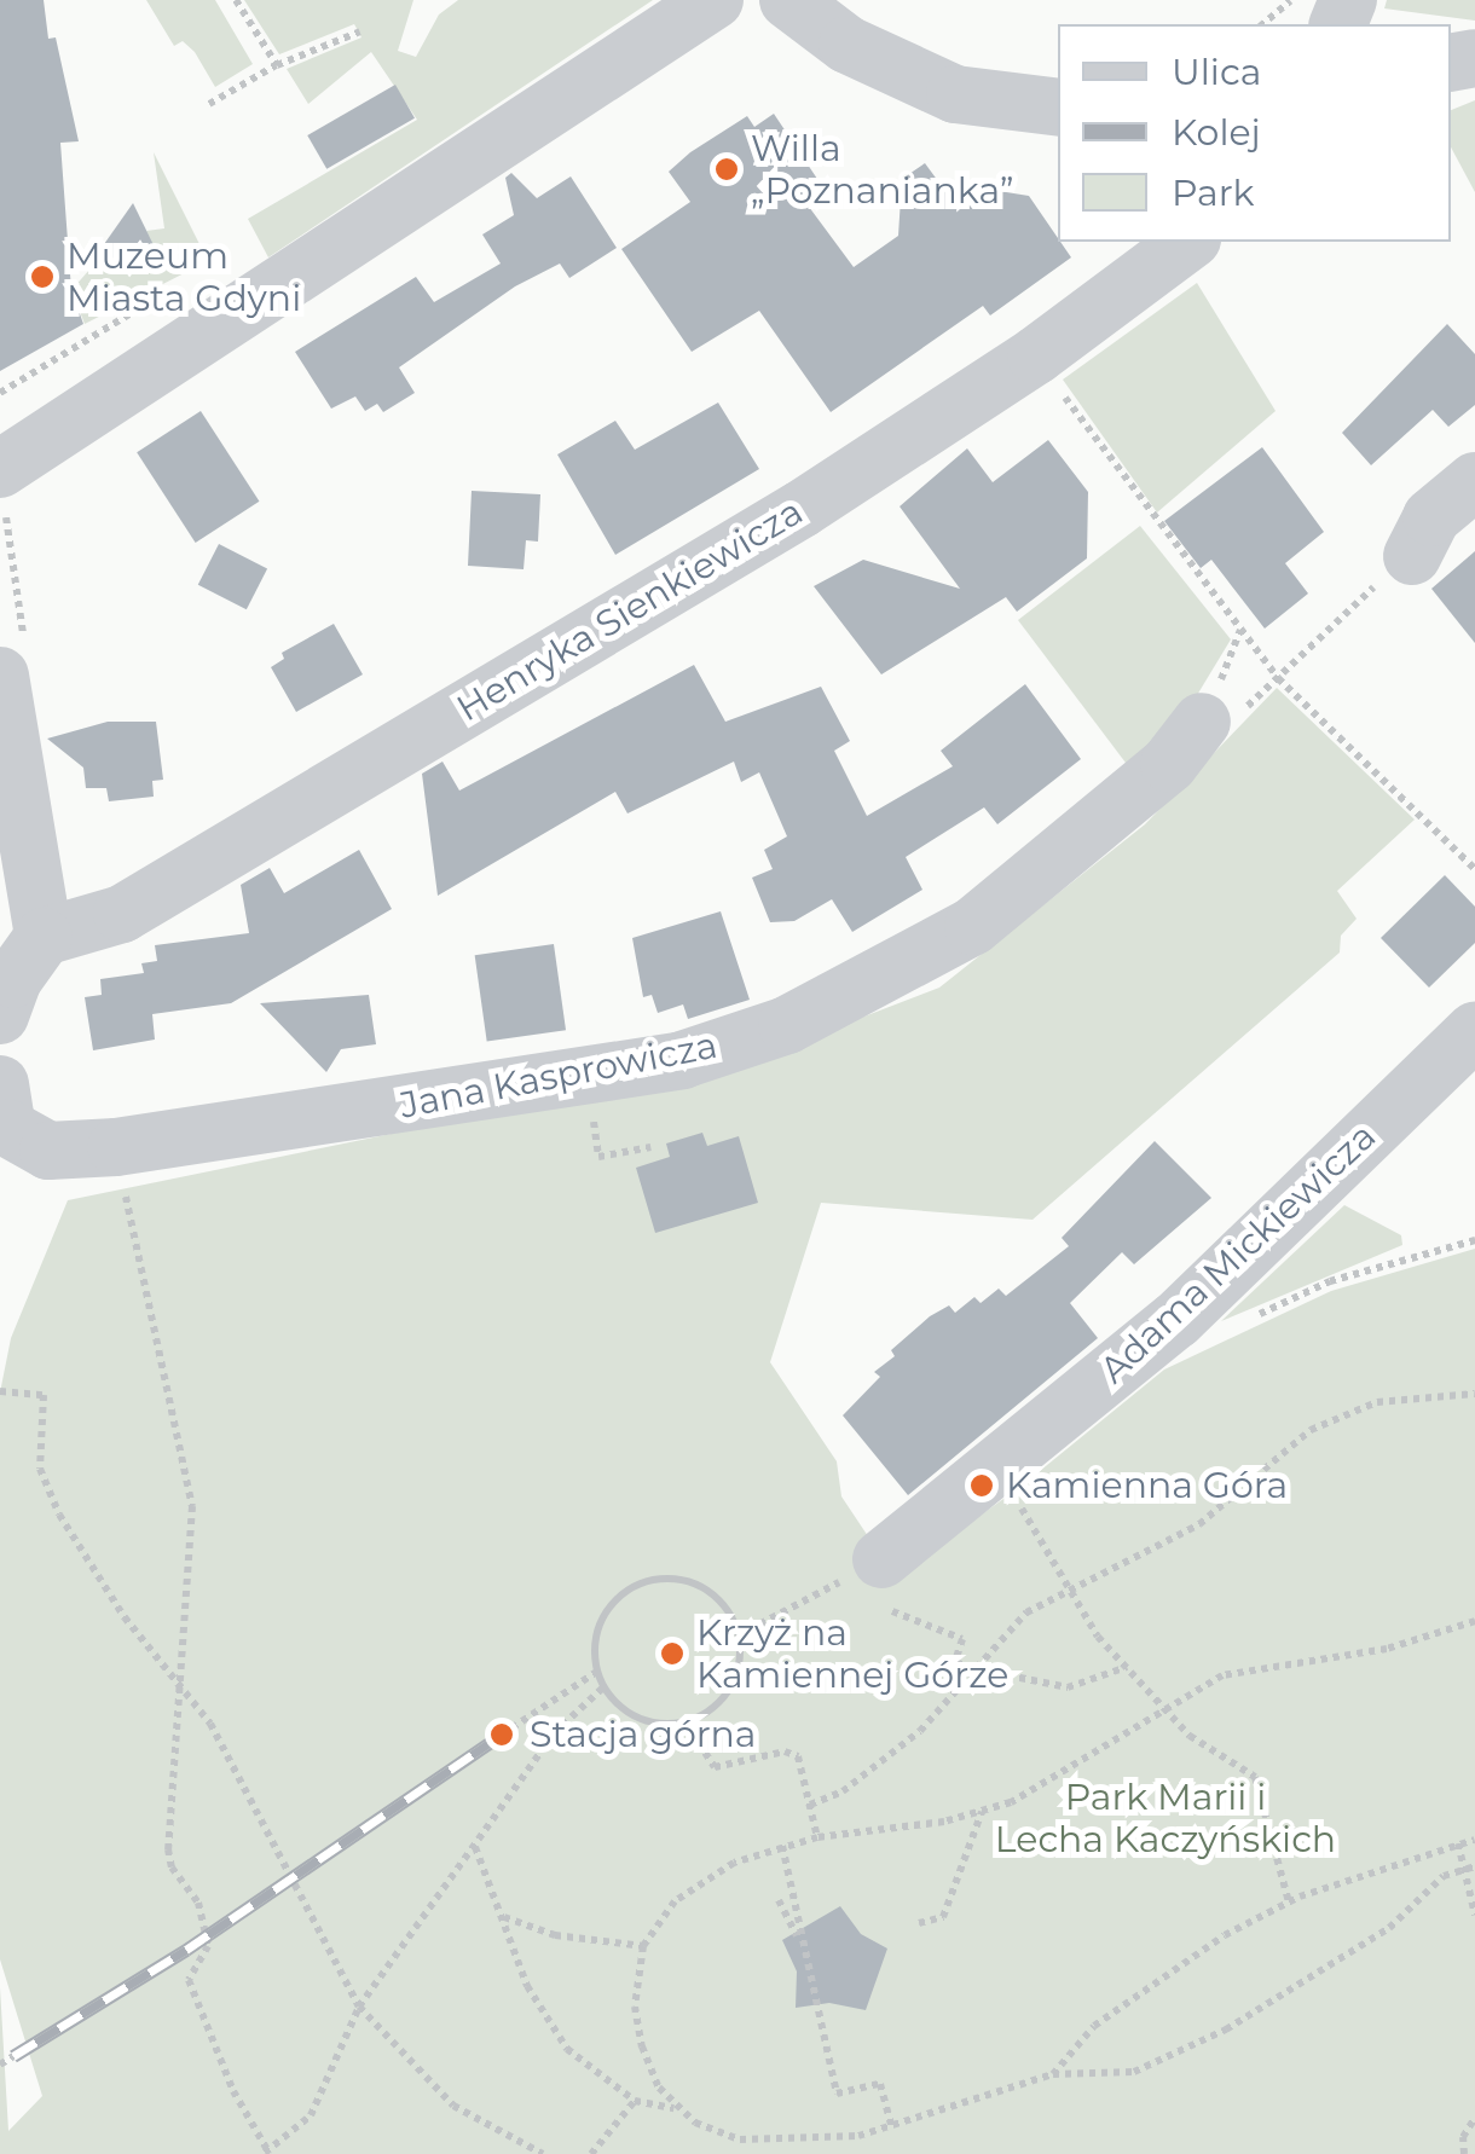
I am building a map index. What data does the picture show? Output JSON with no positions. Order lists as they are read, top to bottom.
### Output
{
  "streets": {
    "street": ["Henryka Sienkiewicza", "Jana Kasprowicza", "Adama Mickiewicza"]
  },
  "parks": ["Park Marii i Lecha Kaczyńskich"],
  "places": [
    "Willa „Poznanianka”",
    "Muzeum Miasta Gdyni",
    "Kamienna Góra",
    "Krzyż na Kamiennej Górze",
    "Stacja górna"
  ],
  "legend": ["Ulica", "Kolej", "Park"]
}
